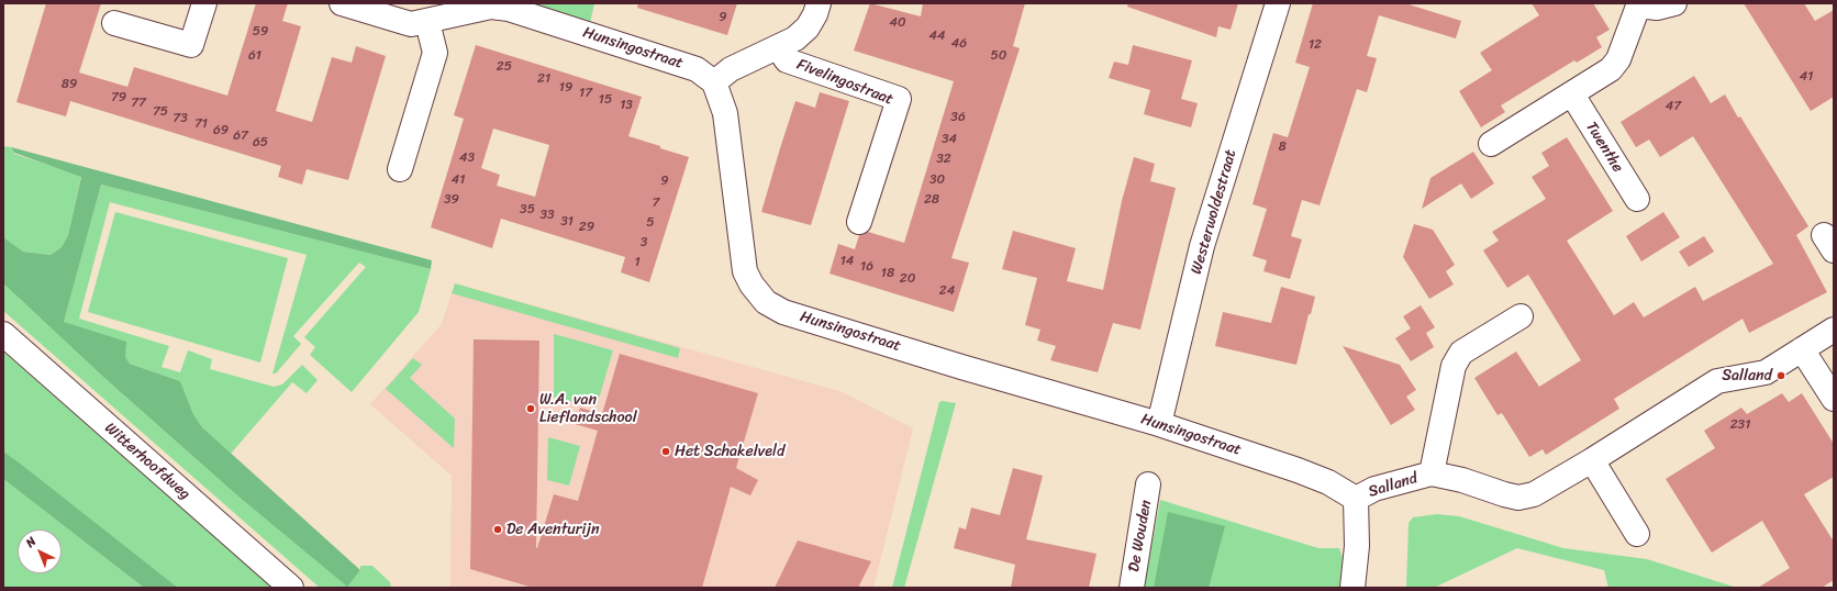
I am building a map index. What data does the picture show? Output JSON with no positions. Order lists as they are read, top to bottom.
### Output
{
  "streets": {
    "street": [
      "Hunsingostraat",
      "Fivelingostraat",
      "Twenthe",
      "Westerwoldestraat",
      "Witterhoofdweg",
      "Salland",
      "De Wouden"
    ]
  },
  "crossings": [
    ["Hunsingostraat", "Fivelingostraat"],
    ["Hunsingostraat", "Westerwoldestraat"],
    ["Hunsingostraat", "Salland"]
  ],
  "places": [
    "Salland",
    "W.A. van Lieflandschool",
    "Het Schakelveld",
    "De Aventurijn"
  ],
  "house_numbers": [
    "9",
    "40",
    "59",
    "44",
    "46",
    "12",
    "61",
    "50",
    "25",
    "41",
    "21",
    "89",
    "19",
    "17",
    "79",
    "15",
    "77",
    "13",
    "47",
    "75",
    "36",
    "73",
    "71",
    "69",
    "67",
    "34",
    "65",
    "8",
    "43",
    "32",
    "41",
    "30",
    "9",
    "39",
    "28",
    "7",
    "35",
    "33",
    "31",
    "5",
    "29",
    "3",
    "14",
    "1",
    "16",
    "18",
    "20",
    "24",
    "231"
  ],
  "north": "top left"
}
